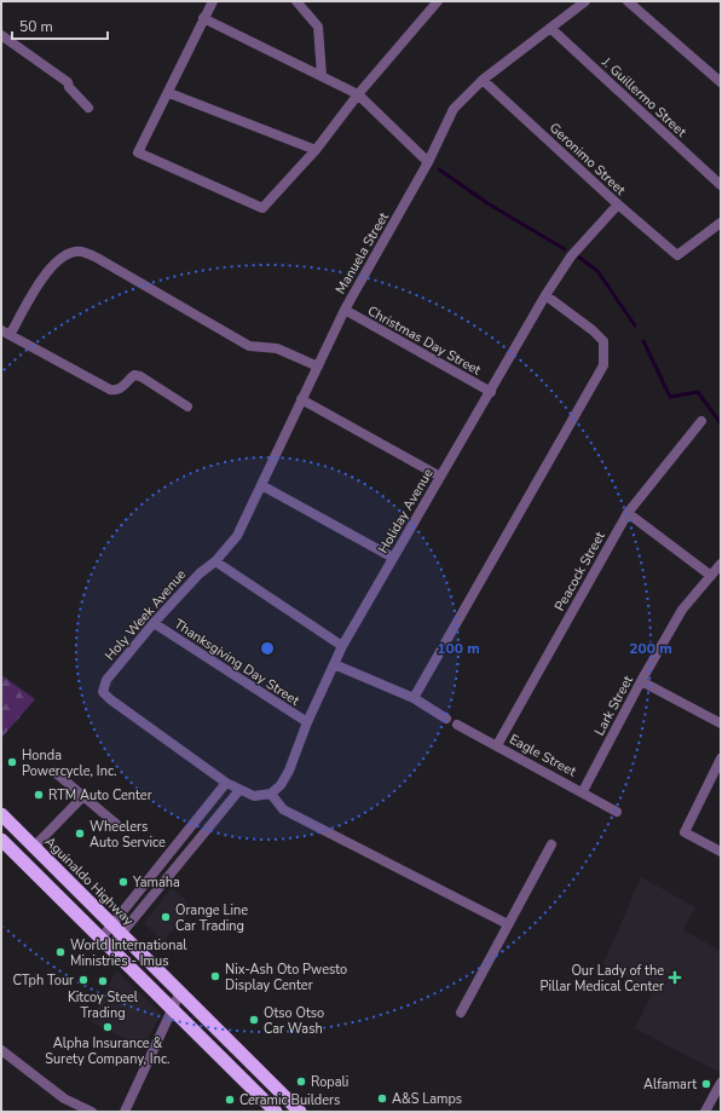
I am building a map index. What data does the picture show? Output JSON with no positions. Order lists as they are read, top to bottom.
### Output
{
  "streets": {
    "highway": ["Aguinaldo Highway"],
    "street": [
      "J. Guillermo Street",
      "Geronimo Street",
      "Manuela Street",
      "Christmas Day Street",
      "Holiday Avenue",
      "Peacock Street",
      "Holy Week Avenue",
      "Thanksgiving Day Street",
      "Lark Street",
      "Eagle Street"
    ]
  },
  "crossings": [
    ["J. Guillermo Street", "Manuela Street"],
    ["Geronimo Street", "Manuela Street"],
    ["Geronimo Street", "Holiday Avenue"],
    ["Manuela Street", "Christmas Day Street"],
    ["Manuela Street", "Holy Week Avenue"],
    ["Christmas Day Street", "Holiday Avenue"],
    ["Holiday Avenue", "Thanksgiving Day Street"],
    ["Peacock Street", "Eagle Street"],
    ["Holy Week Avenue", "Thanksgiving Day Street"],
    ["Lark Street", "Eagle Street"]
  ],
  "places": {
    "other": [
      "Honda Powercycle, Inc.",
      "RTM Auto Center",
      "Wheelers Auto Service",
      "Yamaha",
      "Orange Line Car Trading",
      "World International Ministries - Imus",
      "Nix-Ash Oto Pwesto Display Center",
      "CTph Tour",
      "Kitcoy Steel Trading",
      "Otso Otso Car Wash",
      "Alpha Insurance & Surety Company, Inc.",
      "Ropali",
      "Alfamart",
      "A&S Lamps",
      "Ceramic Builders"
    ],
    "health": ["Our Lady of the Pillar Medical Center"]
  },
  "scale_bar": "50 m",
  "rings": ["100 m", "200 m"]
}
